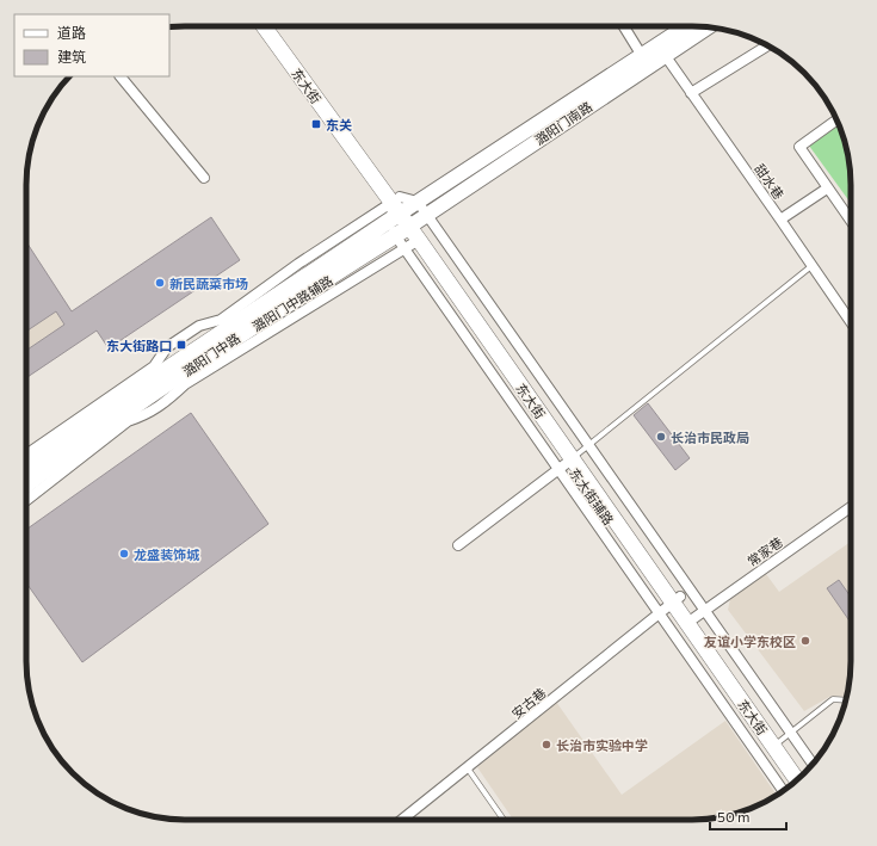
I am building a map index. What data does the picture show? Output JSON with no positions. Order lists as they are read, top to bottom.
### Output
{
  "streets": {
    "main road": ["东大街", "潞阳门南路", "潞阳门中路"],
    "street": [
      "甜水巷",
      "潞阳门中路辅路",
      "东大街辅路",
      "常家巷",
      "安古巷"
    ]
  },
  "crossings": [
    ["东大街", "潞阳门南路"],
    ["东大街", "潞阳门中路辅路"],
    ["东大街", "潞阳门中路"],
    ["东大街", "东大街辅路"],
    ["东大街", "常家巷"],
    ["东大街", "安古巷"],
    ["潞阳门南路", "甜水巷"],
    ["潞阳门南路", "潞阳门中路辅路"],
    ["潞阳门南路", "潞阳门中路"],
    ["潞阳门中路辅路", "潞阳门中路"],
    ["潞阳门中路辅路", "东大街辅路"],
    ["潞阳门中路", "东大街辅路"],
    ["东大街辅路", "常家巷"],
    ["东大街辅路", "安古巷"]
  ],
  "places": {
    "transit": ["东关", "东大街路口"],
    "other": [
      "新民蔬菜市场",
      "长治市民政局",
      "龙盛装饰城",
      "友谊小学东校区",
      "长治市实验中学"
    ]
  },
  "legend": ["道路", "建筑"],
  "scale_bar": "50 m"
}
